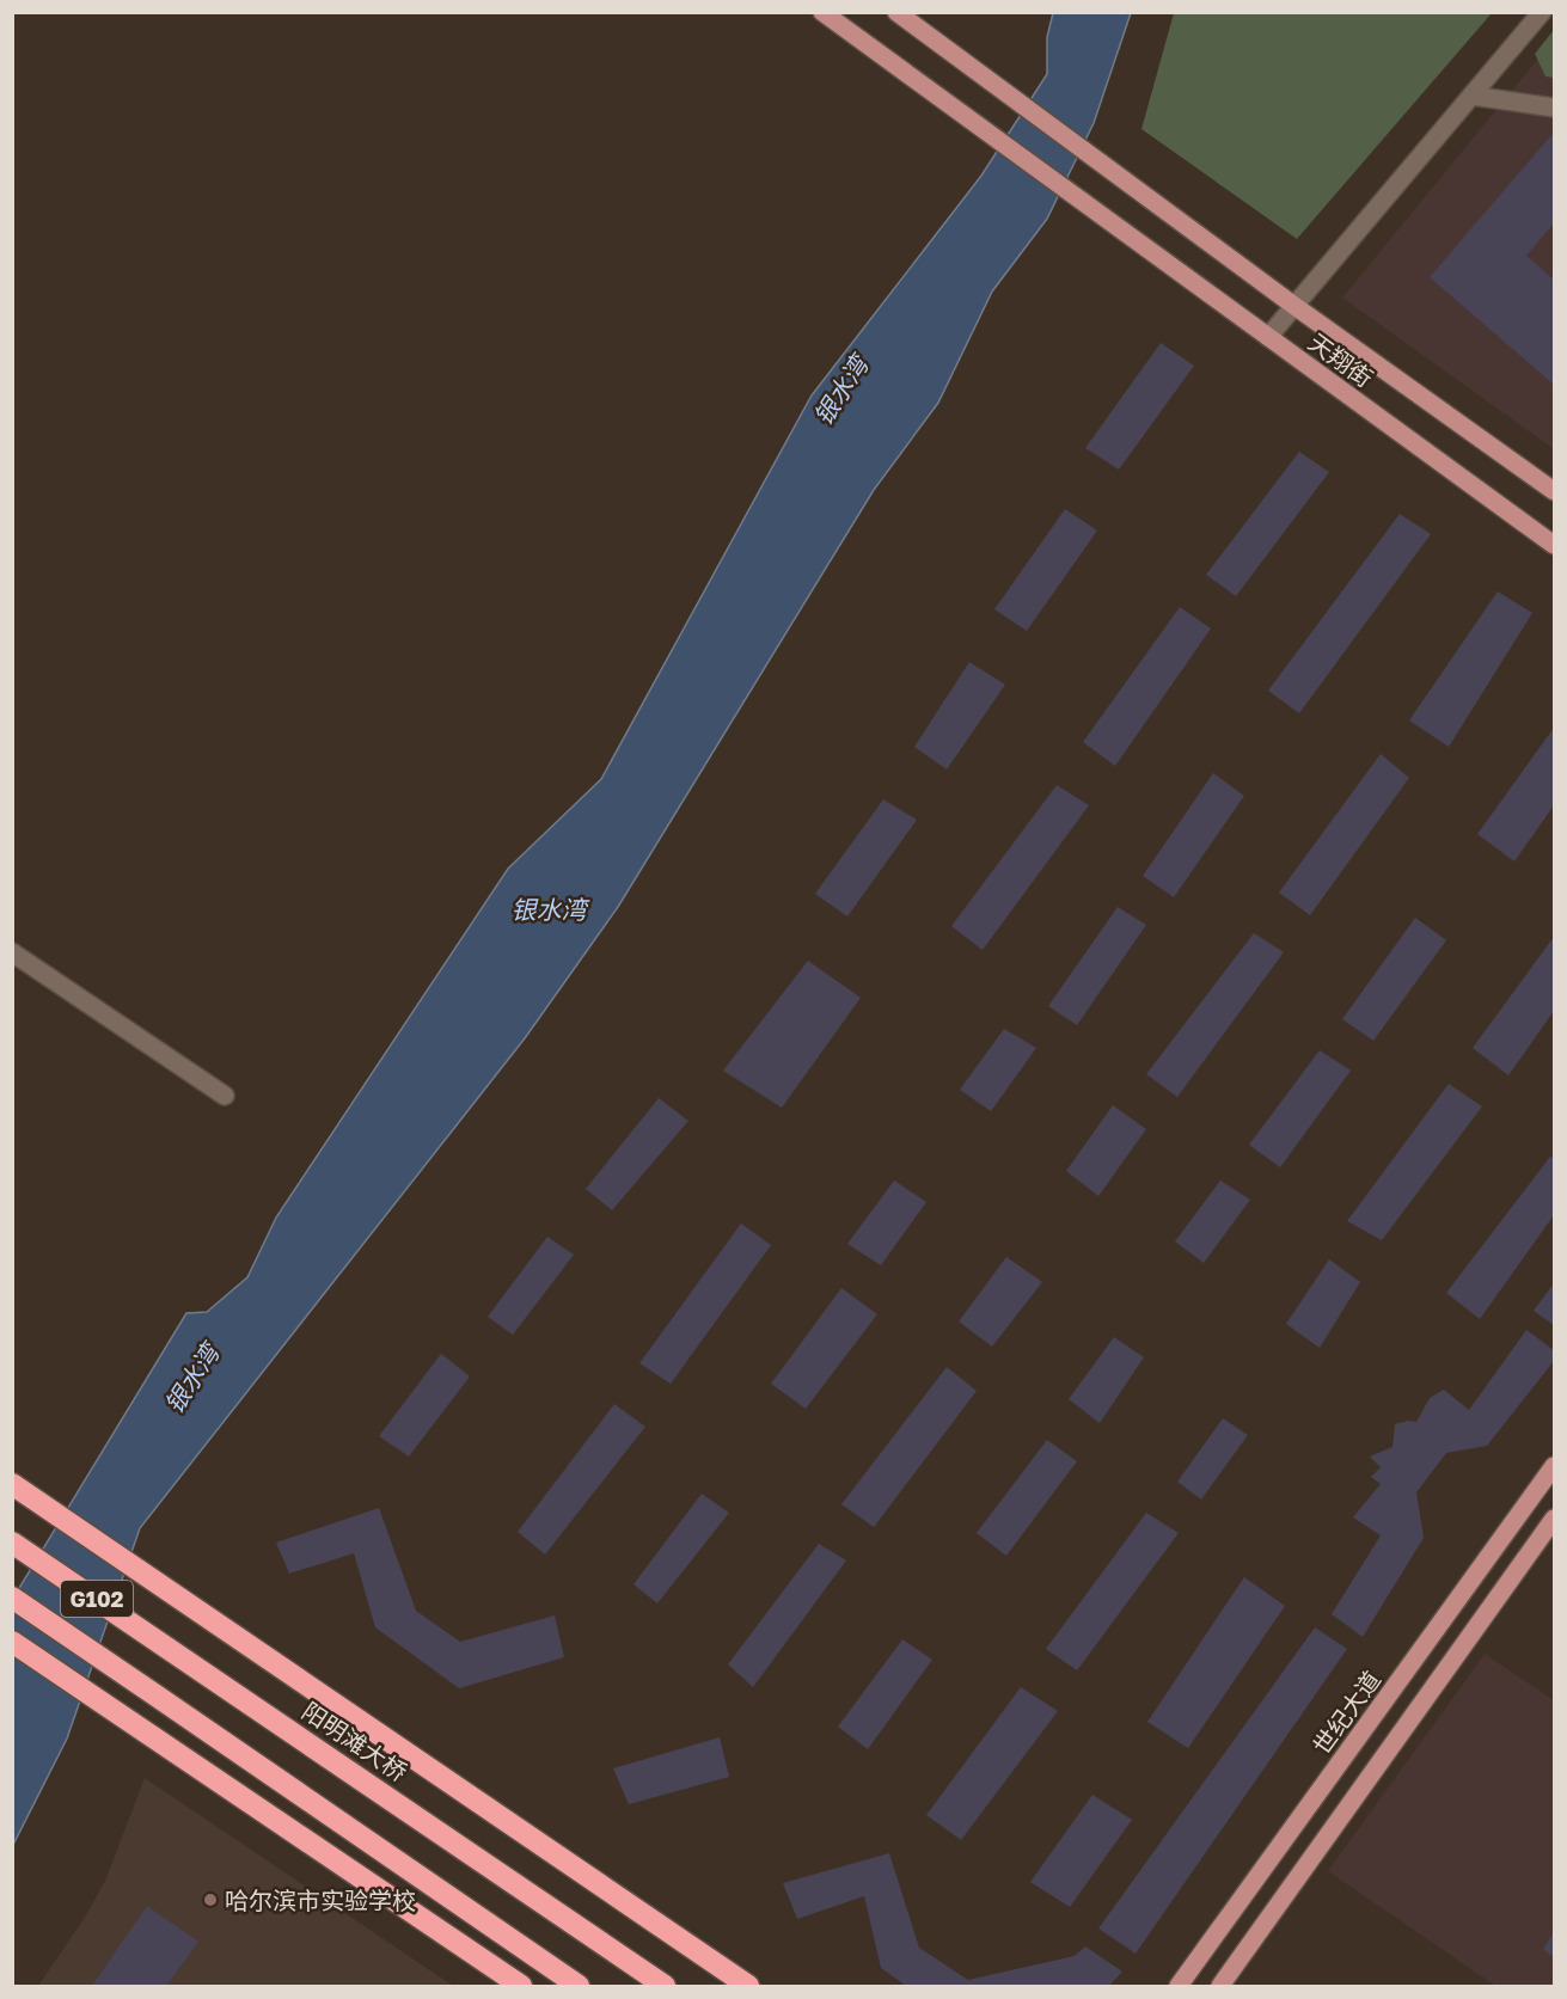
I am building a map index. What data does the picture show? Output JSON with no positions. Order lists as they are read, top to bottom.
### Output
{
  "streets": {
    "highway": ["G102", "阳明滩大桥"],
    "main road": ["天翔街", "世纪大道"]
  },
  "water": ["银水湾"],
  "places": ["哈尔滨市实验学校"]
}
